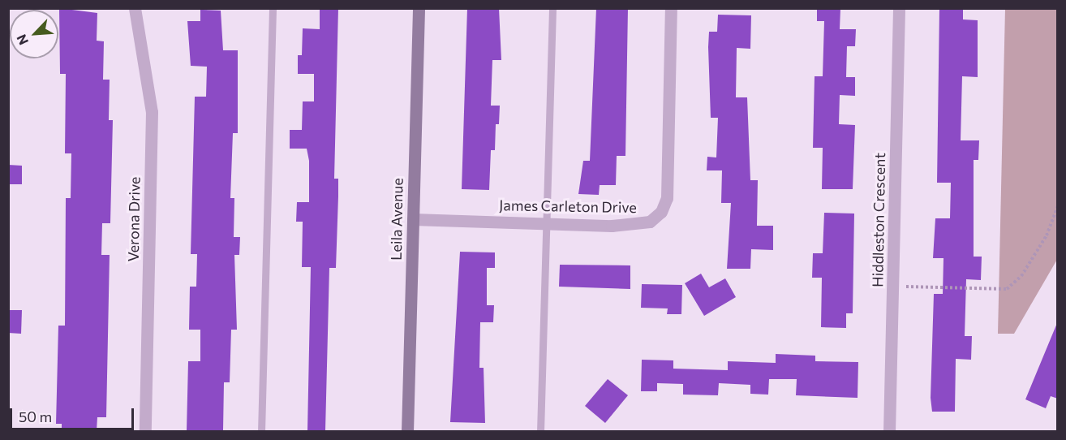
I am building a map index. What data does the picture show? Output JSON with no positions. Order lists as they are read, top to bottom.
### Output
{
  "streets": {
    "street": [
      "James Carleton Drive",
      "Verona Drive",
      "Leila Avenue",
      "Hiddleston Crescent"
    ]
  },
  "crossings": [
    ["James Carleton Drive", "Leila Avenue"]
  ],
  "scale_bar": "50 m",
  "north": "bottom left"
}
